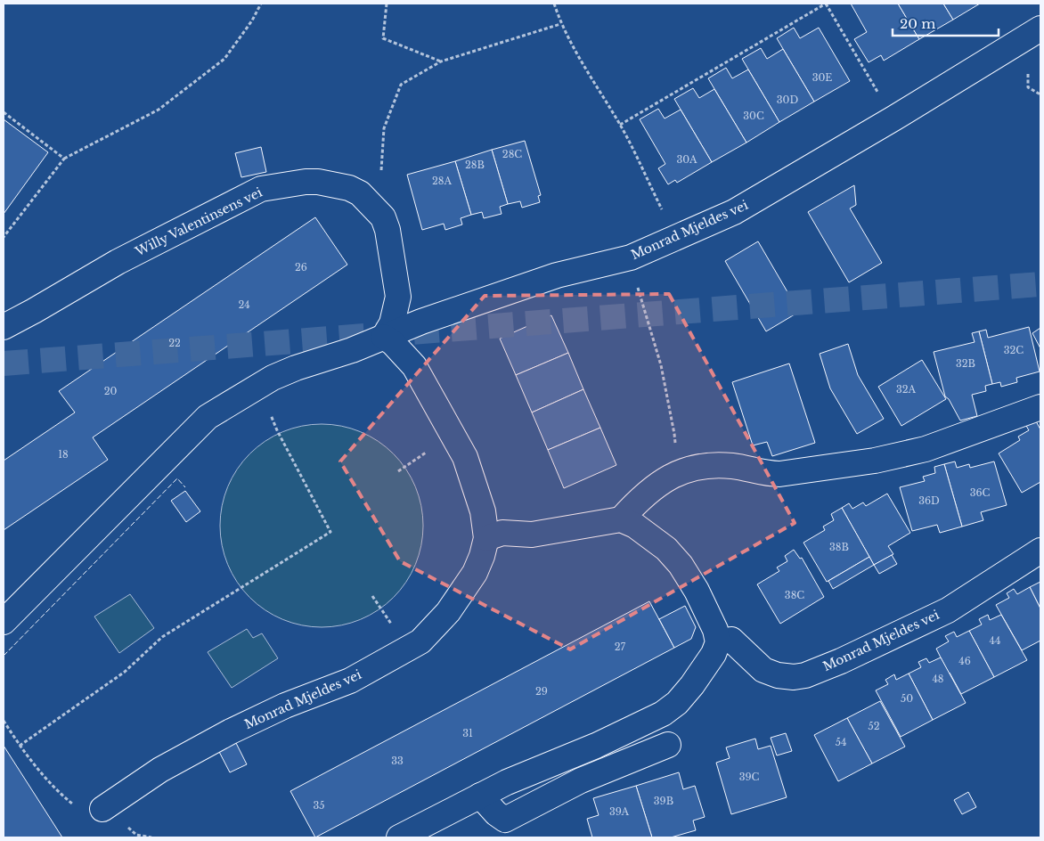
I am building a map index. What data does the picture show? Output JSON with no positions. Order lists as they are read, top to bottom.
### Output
{
  "streets": {
    "street": ["Willy Valentinsens vei", "Monrad Mjeldes vei"]
  },
  "crossings": [
    ["Willy Valentinsens vei", "Monrad Mjeldes vei"]
  ],
  "house_numbers": [
    "30E",
    "30D",
    "30C",
    "28C",
    "30A",
    "28B",
    "28A",
    "26",
    "24",
    "22",
    "32C",
    "32B",
    "32A",
    "20",
    "18",
    "36C",
    "36D",
    "38B",
    "38C",
    "44",
    "27",
    "46",
    "48",
    "29",
    "50",
    "52",
    "31",
    "54",
    "33",
    "39C",
    "39B",
    "35",
    "39A"
  ],
  "scale_bar": "20 m"
}
